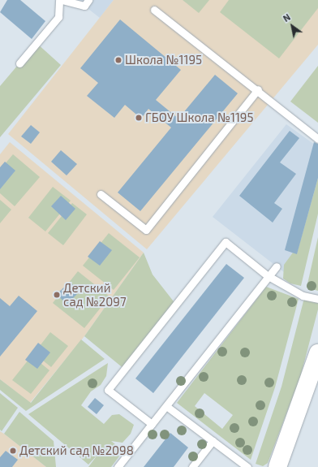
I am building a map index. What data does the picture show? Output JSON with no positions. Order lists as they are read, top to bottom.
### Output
{
  "places": [
    "Школа №1195",
    "ГБОУ Школа №1195",
    "Детский сад №2097",
    "Детский сад №2098"
  ],
  "north": "top left"
}
